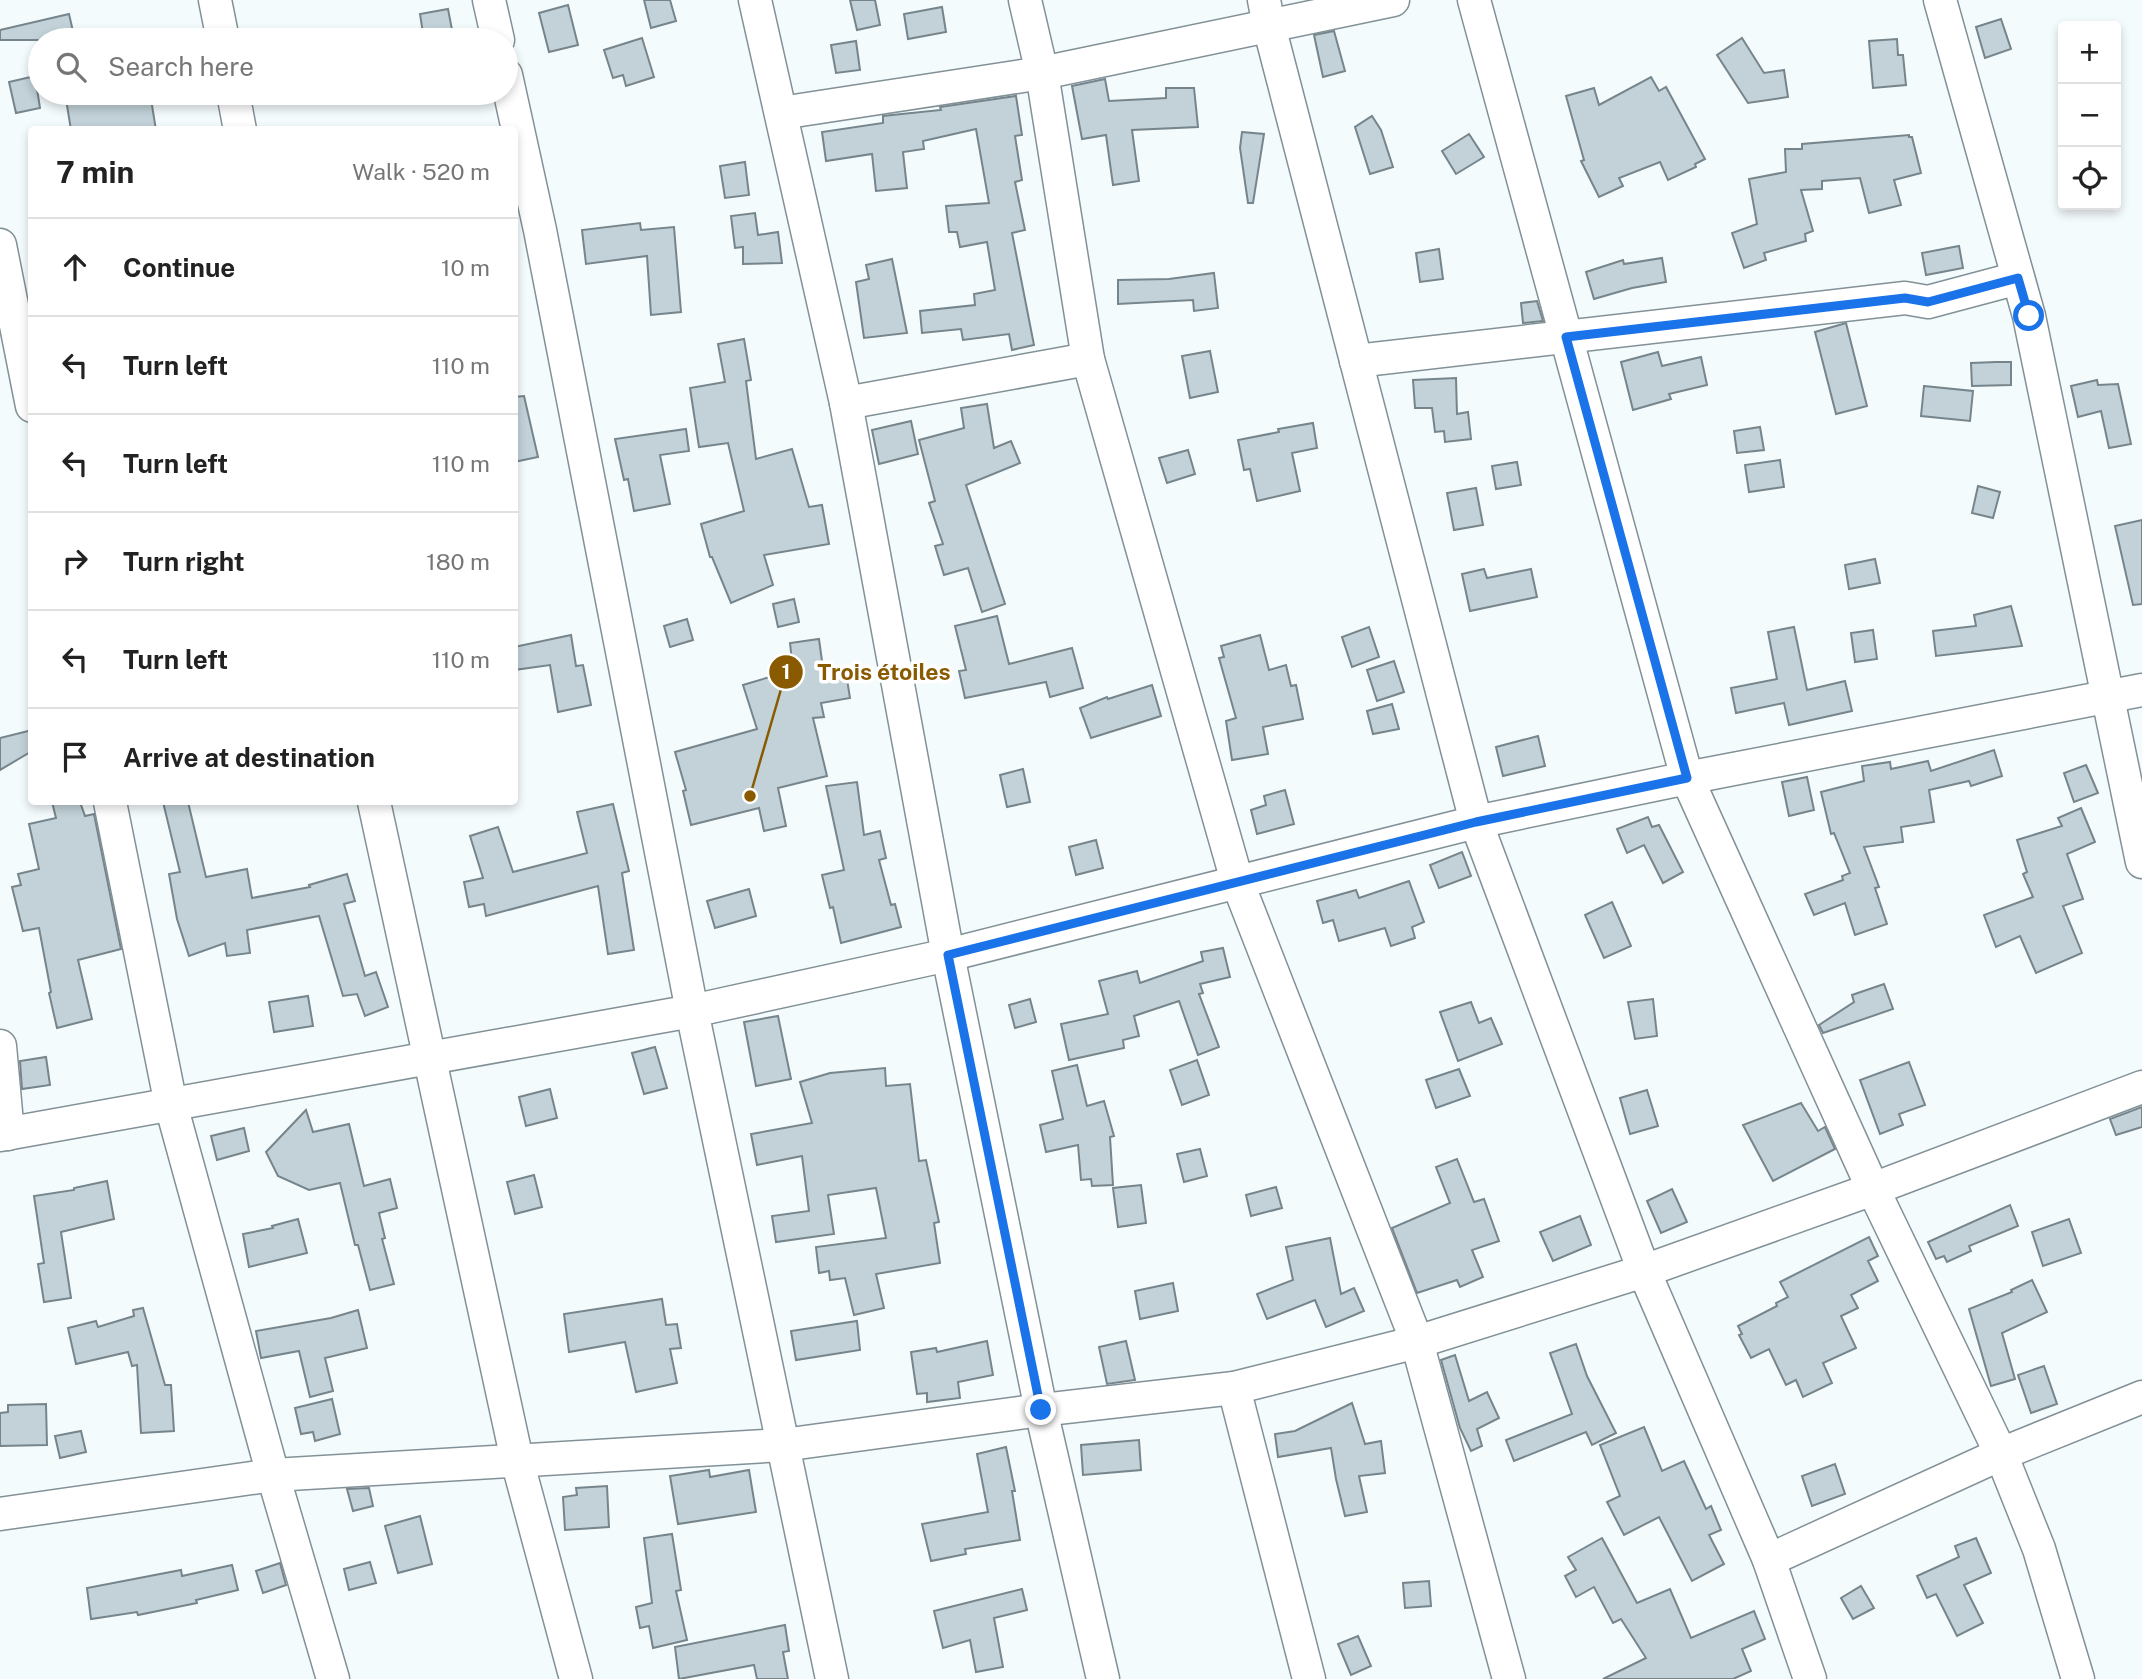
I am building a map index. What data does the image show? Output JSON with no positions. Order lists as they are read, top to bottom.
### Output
{
  "places": ["Trois étoiles"],
  "page": {
    "map_buttons": ["+", "−"],
    "search": "Search here",
    "heading": ["7 min", "Walk · 520 m"],
    "list": [
      ["Continue", "10 m"],
      ["Turn left", "110 m"],
      ["Turn left", "110 m"],
      ["Turn right", "180 m"],
      ["Turn left", "110 m"],
      "Arrive at destination"
    ]
  }
}
